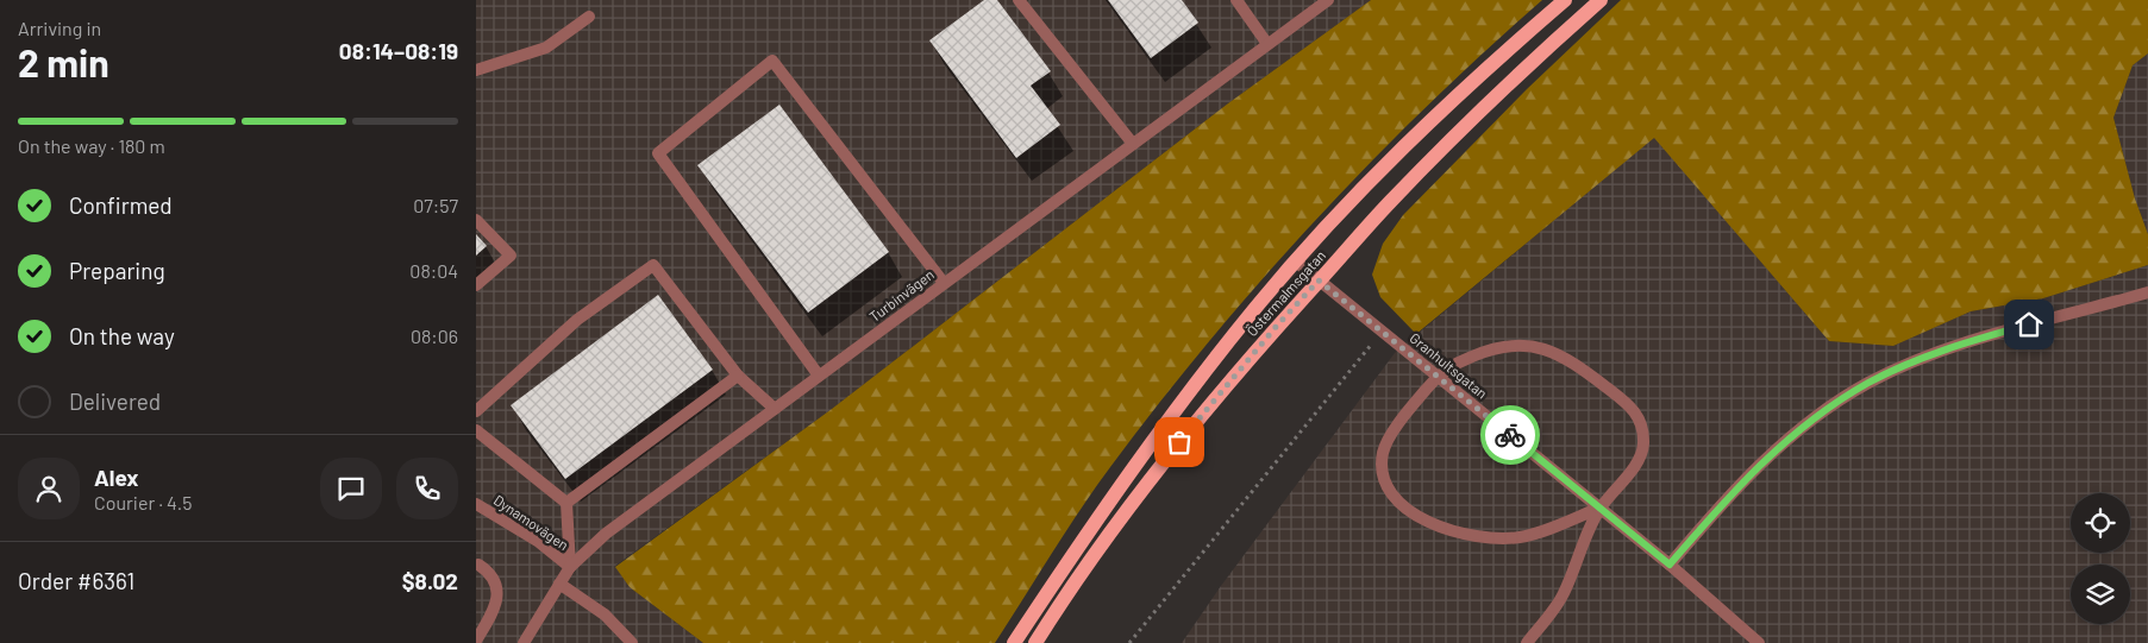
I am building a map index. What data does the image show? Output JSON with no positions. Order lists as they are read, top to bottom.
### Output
{
  "streets": {
    "main road": ["Östermalmsgatan"],
    "street": ["Turbinvägen", "Granhultsgatan", "Dynamovägen"]
  },
  "crossings": [
    ["Östermalmsgatan", "Granhultsgatan"],
    ["Turbinvägen", "Dynamovägen"]
  ],
  "page": {
    "heading": ["2 min", "Arriving in", "08:14–08:19"],
    "panel": [
      "Alex",
      "Courier · 4.5",
      "Order #6361",
      "$8.02"
    ],
    "bar": "On the way · 180 m",
    "list": [
      ["Confirmed", "07:57"],
      ["Preparing", "08:04"],
      ["On the way", "08:06"],
      "Delivered"
    ]
  }
}
